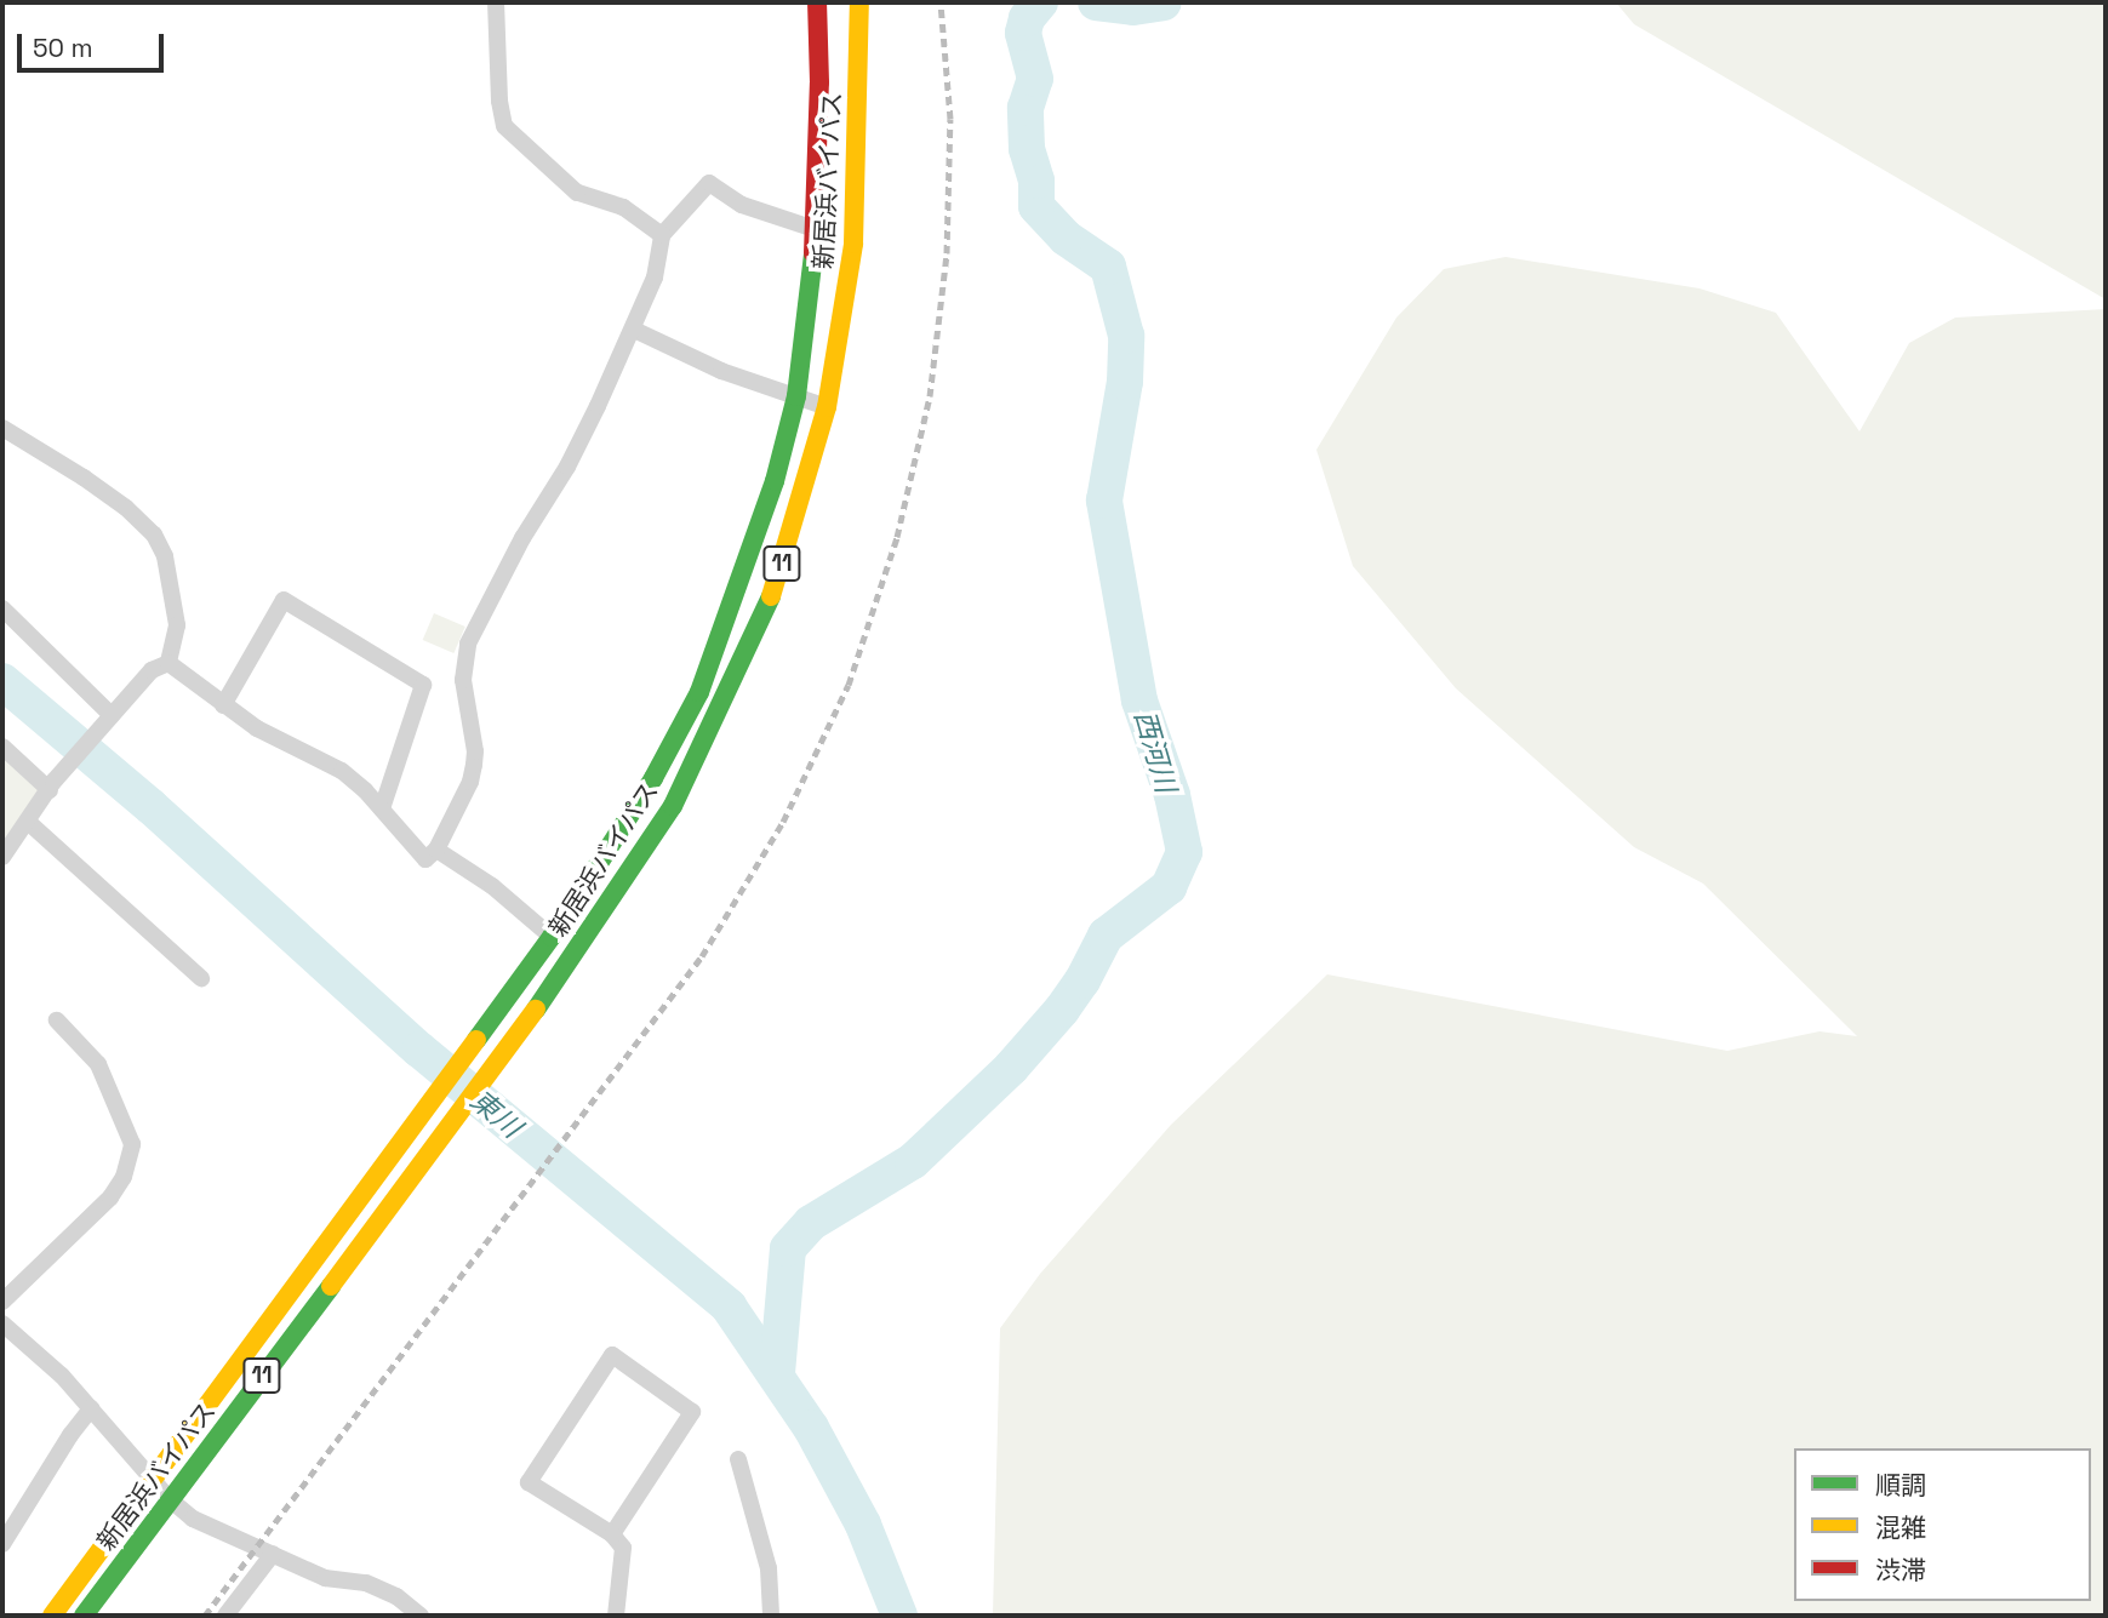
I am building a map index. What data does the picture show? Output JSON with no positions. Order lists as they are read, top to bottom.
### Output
{
  "streets": {
    "main road": ["新居浜バイパス", "11"]
  },
  "water": ["西河川", "東川"],
  "legend": ["順調", "混雑", "渋滞"],
  "scale_bar": "50 m"
}
